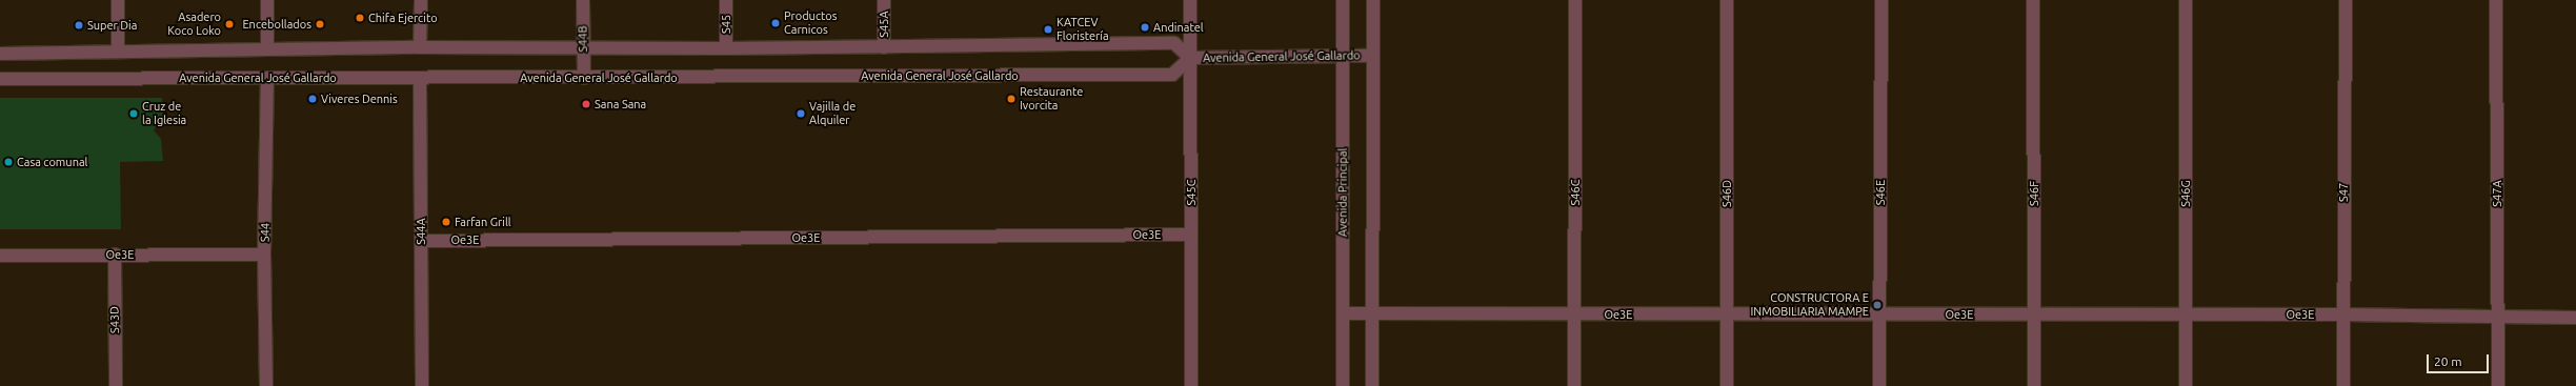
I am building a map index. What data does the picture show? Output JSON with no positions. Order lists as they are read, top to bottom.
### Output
{
  "streets": {
    "street": [
      "S45",
      "S45A",
      "S44B",
      "Avenida General José Gallardo",
      "S45C",
      "Avenida Principal",
      "S46C",
      "S46E",
      "S47",
      "S46D",
      "S46F",
      "S46G",
      "S47A",
      "S44A",
      "S44",
      "Oe3E",
      "S43D"
    ]
  },
  "crossings": [
    ["S45", "Avenida General José Gallardo"],
    ["S45A", "Avenida General José Gallardo"],
    ["S44B", "Avenida General José Gallardo"],
    ["Avenida General José Gallardo", "S45C"],
    ["Avenida General José Gallardo", "Avenida Principal"],
    ["Avenida General José Gallardo", "S44A"],
    ["Avenida General José Gallardo", "S44"],
    ["S45C", "Oe3E"],
    ["Avenida Principal", "Oe3E"],
    ["S46C", "Oe3E"],
    ["S46E", "Oe3E"],
    ["S47", "Oe3E"],
    ["S46D", "Oe3E"],
    ["S46F", "Oe3E"],
    ["S46G", "Oe3E"],
    ["S47A", "Oe3E"],
    ["S44A", "Oe3E"],
    ["S44", "Oe3E"],
    ["Oe3E", "S43D"]
  ],
  "places": [
    "Chifa Ejercito",
    "Productos Carnicos",
    "Asadero Koco Loko",
    "Encebollados",
    "Super Dia",
    "Andinatel",
    "KATCEV Floristería",
    "Viveres Dennis",
    "Restaurante Ivorcita",
    "Sana Sana",
    "Cruz de la Iglesia",
    "Vajilla de Alquiler",
    "Casa comunal",
    "Farfan Grill",
    "CONSTRUCTORA E INMOBILIARIA MAMPE"
  ],
  "scale_bar": "20 m"
}
